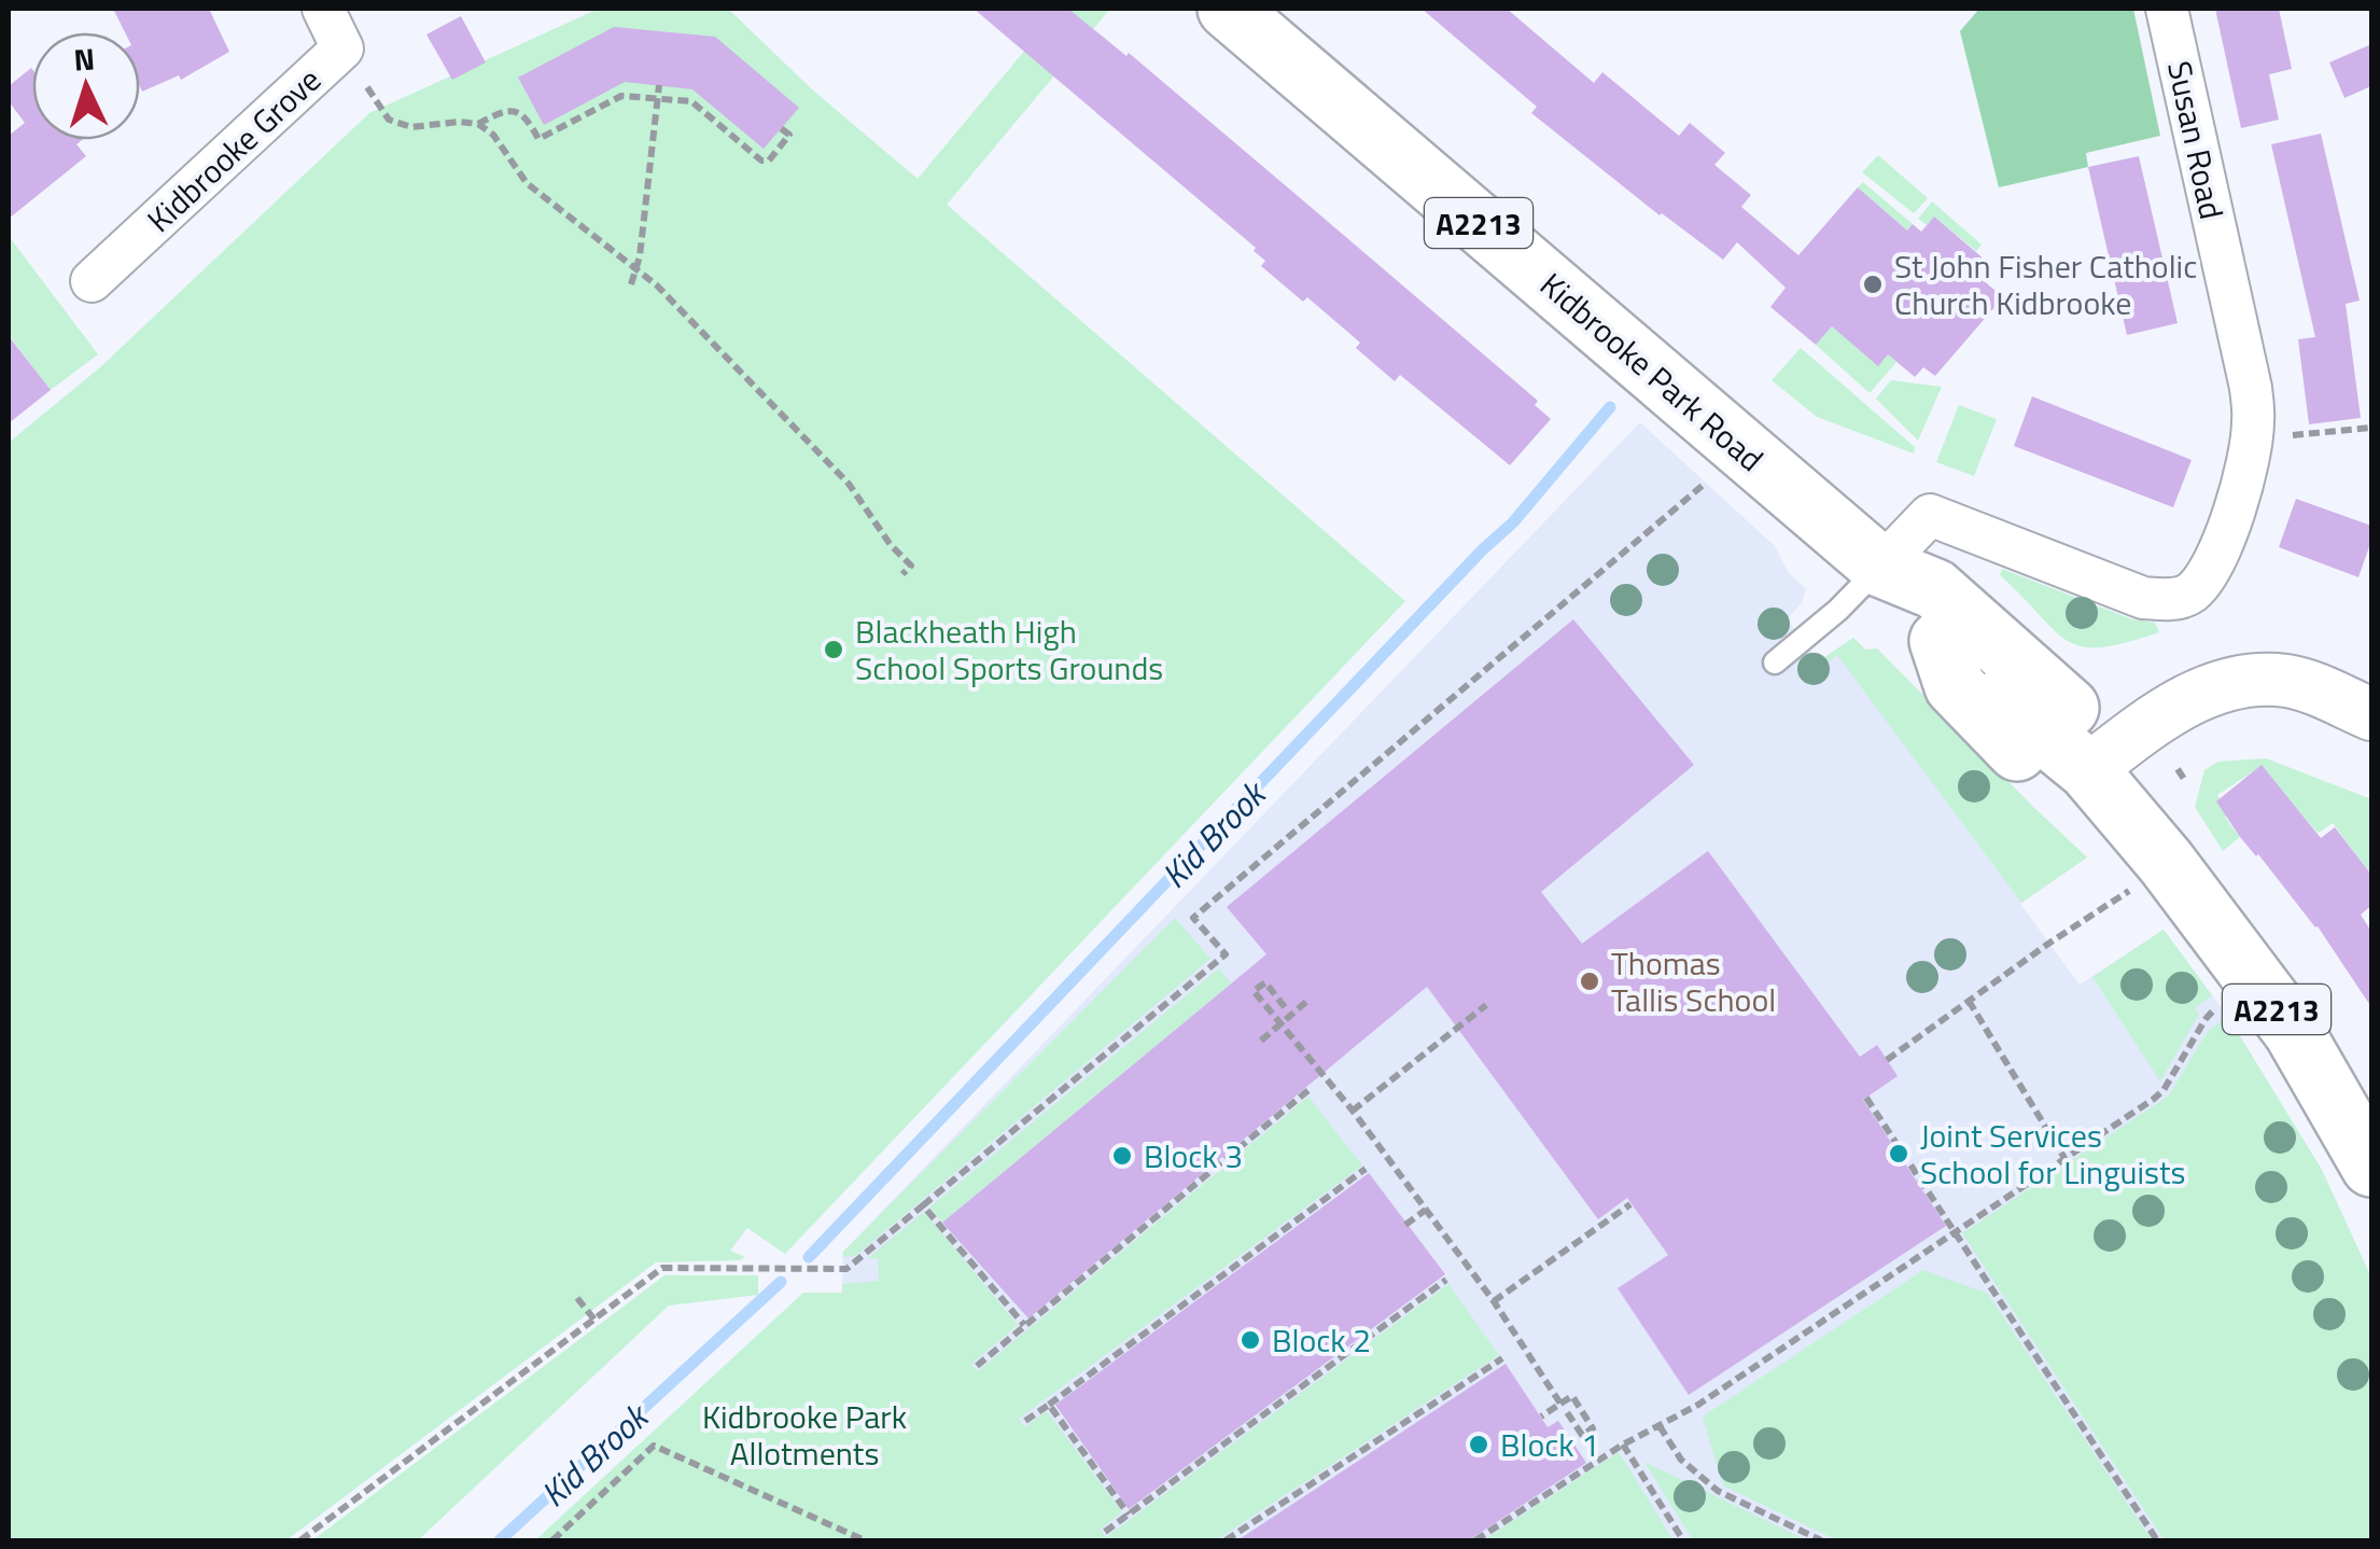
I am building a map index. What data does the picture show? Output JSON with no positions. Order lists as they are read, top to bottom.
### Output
{
  "streets": {
    "main road": ["A2213", "Kidbrooke Park Road"],
    "street": ["Susan Road", "Kidbrooke Grove"]
  },
  "crossings": [
    ["Susan Road", "Kidbrooke Park Road"]
  ],
  "water": ["Kid Brook"],
  "parks": ["Kidbrooke Park Allotments"],
  "places": [
    "St John Fisher Catholic Church Kidbrooke",
    "Blackheath High School Sports Grounds",
    "Thomas Tallis School",
    "Joint Services School for Linguists",
    "Block 3",
    "Block 2",
    "Block 1"
  ],
  "north": "top"
}
